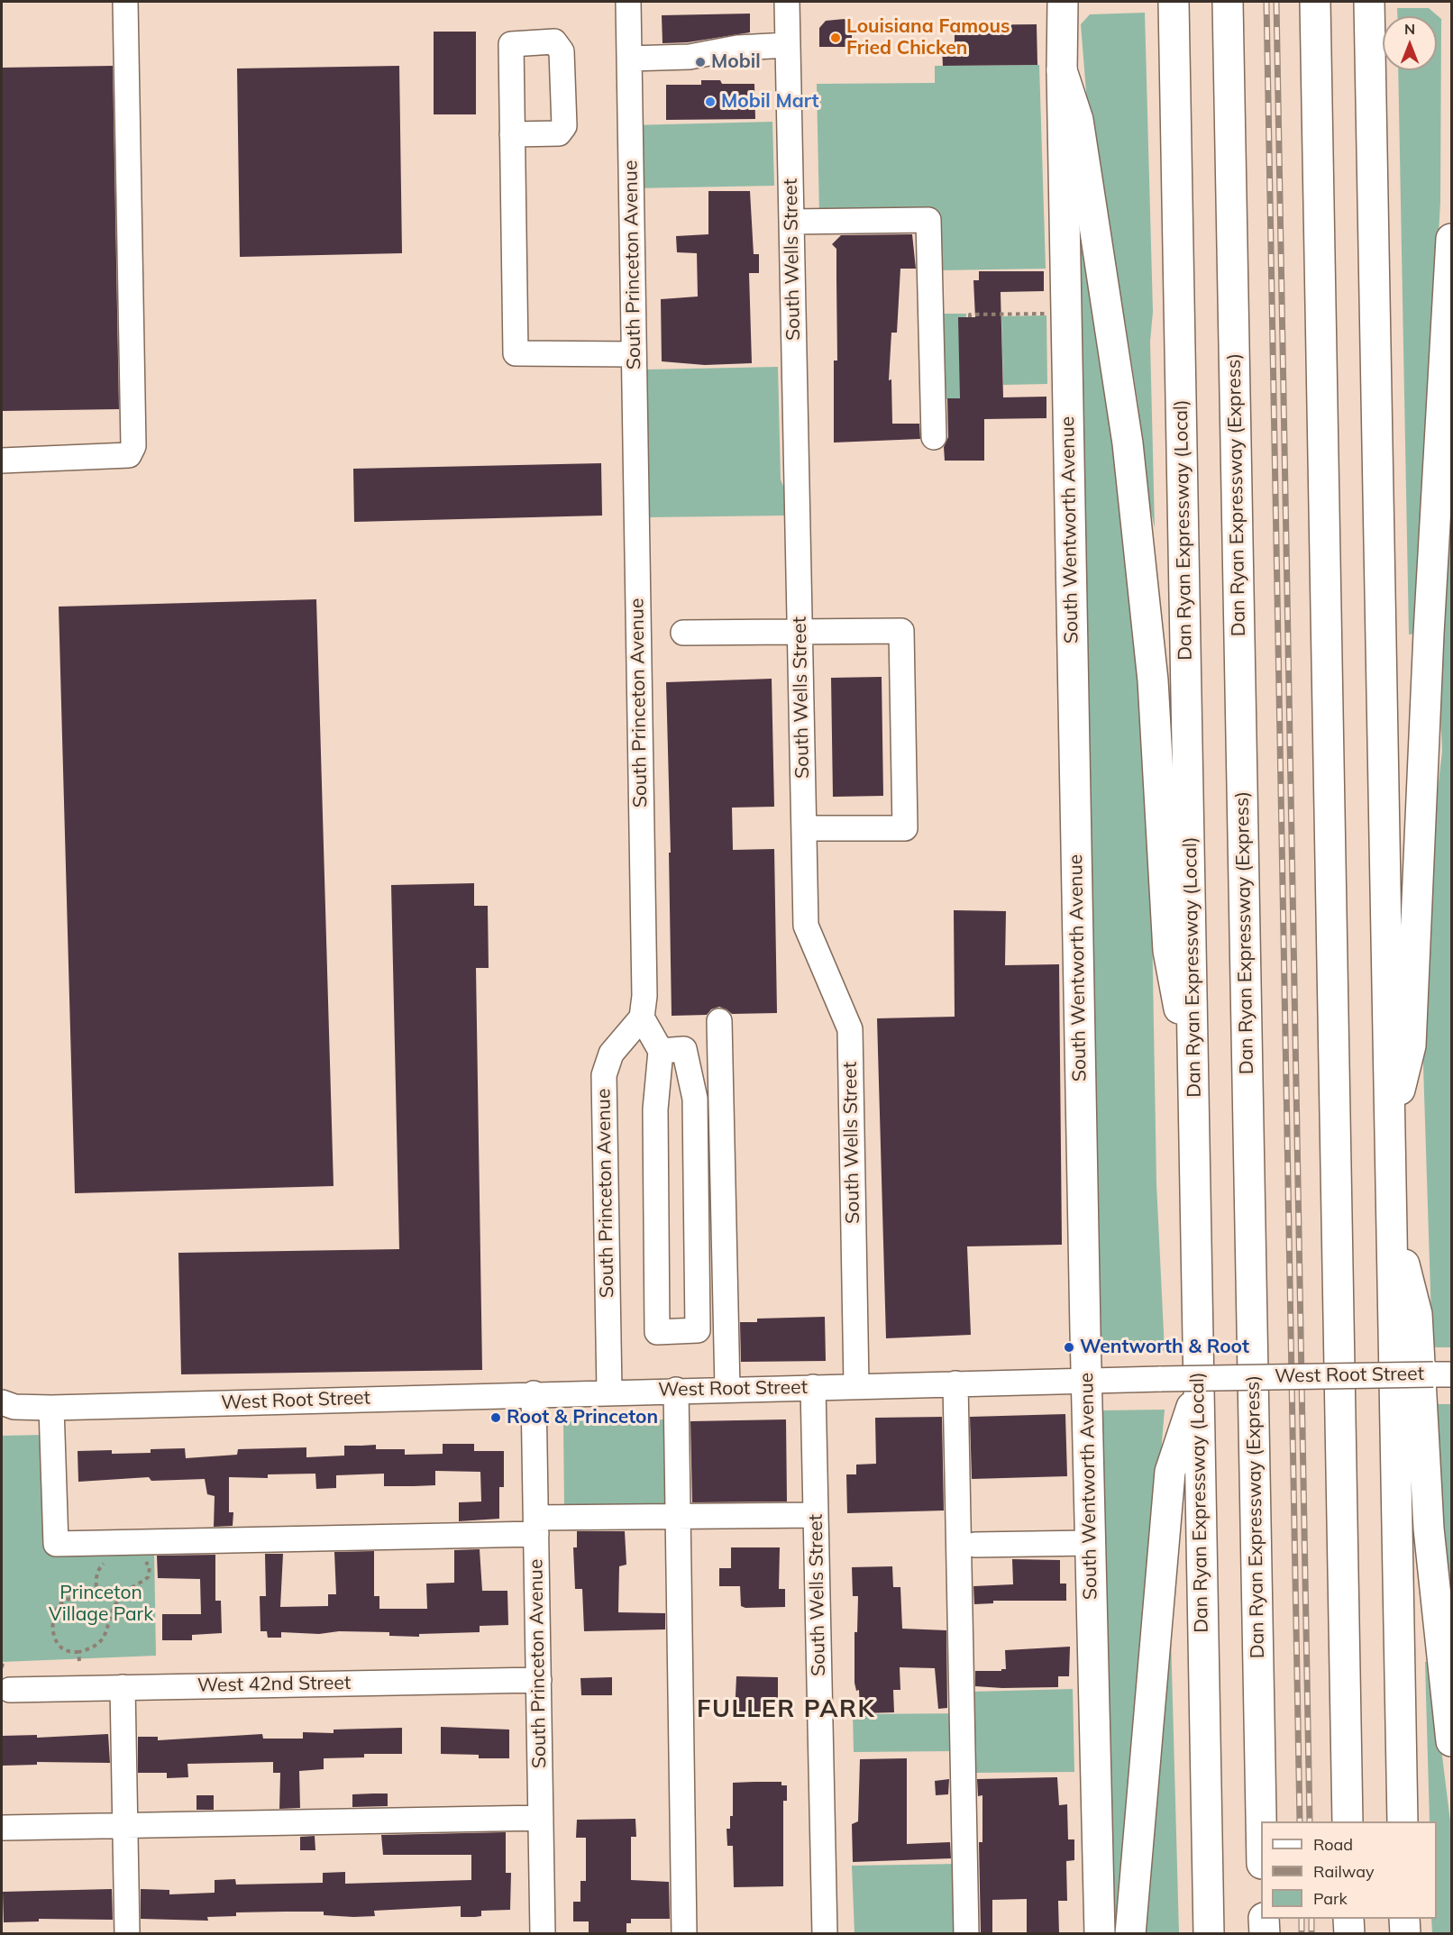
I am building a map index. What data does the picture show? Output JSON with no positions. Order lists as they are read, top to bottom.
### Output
{
  "streets": {
    "main road": ["Dan Ryan Expressway (Express)", "South Wentworth Avenue", "Dan Ryan Expressway (Local)"],
    "street": [
      "South Wells Street",
      "South Princeton Avenue",
      "West Root Street",
      "West 42nd Street"
    ]
  },
  "crossings": [
    ["South Wells Street", "West Root Street"],
    ["South Princeton Avenue", "West Root Street"],
    ["South Princeton Avenue", "West 42nd Street"],
    ["South Wentworth Avenue", "West Root Street"]
  ],
  "districts": ["FULLER PARK"],
  "parks": ["Princeton Village Park"],
  "places": [
    "Louisiana Famous Fried Chicken",
    "Mobil",
    "Mobil Mart",
    "Wentworth & Root",
    "Root & Princeton"
  ],
  "legend": ["Road", "Railway", "Park"],
  "north": "top"
}
